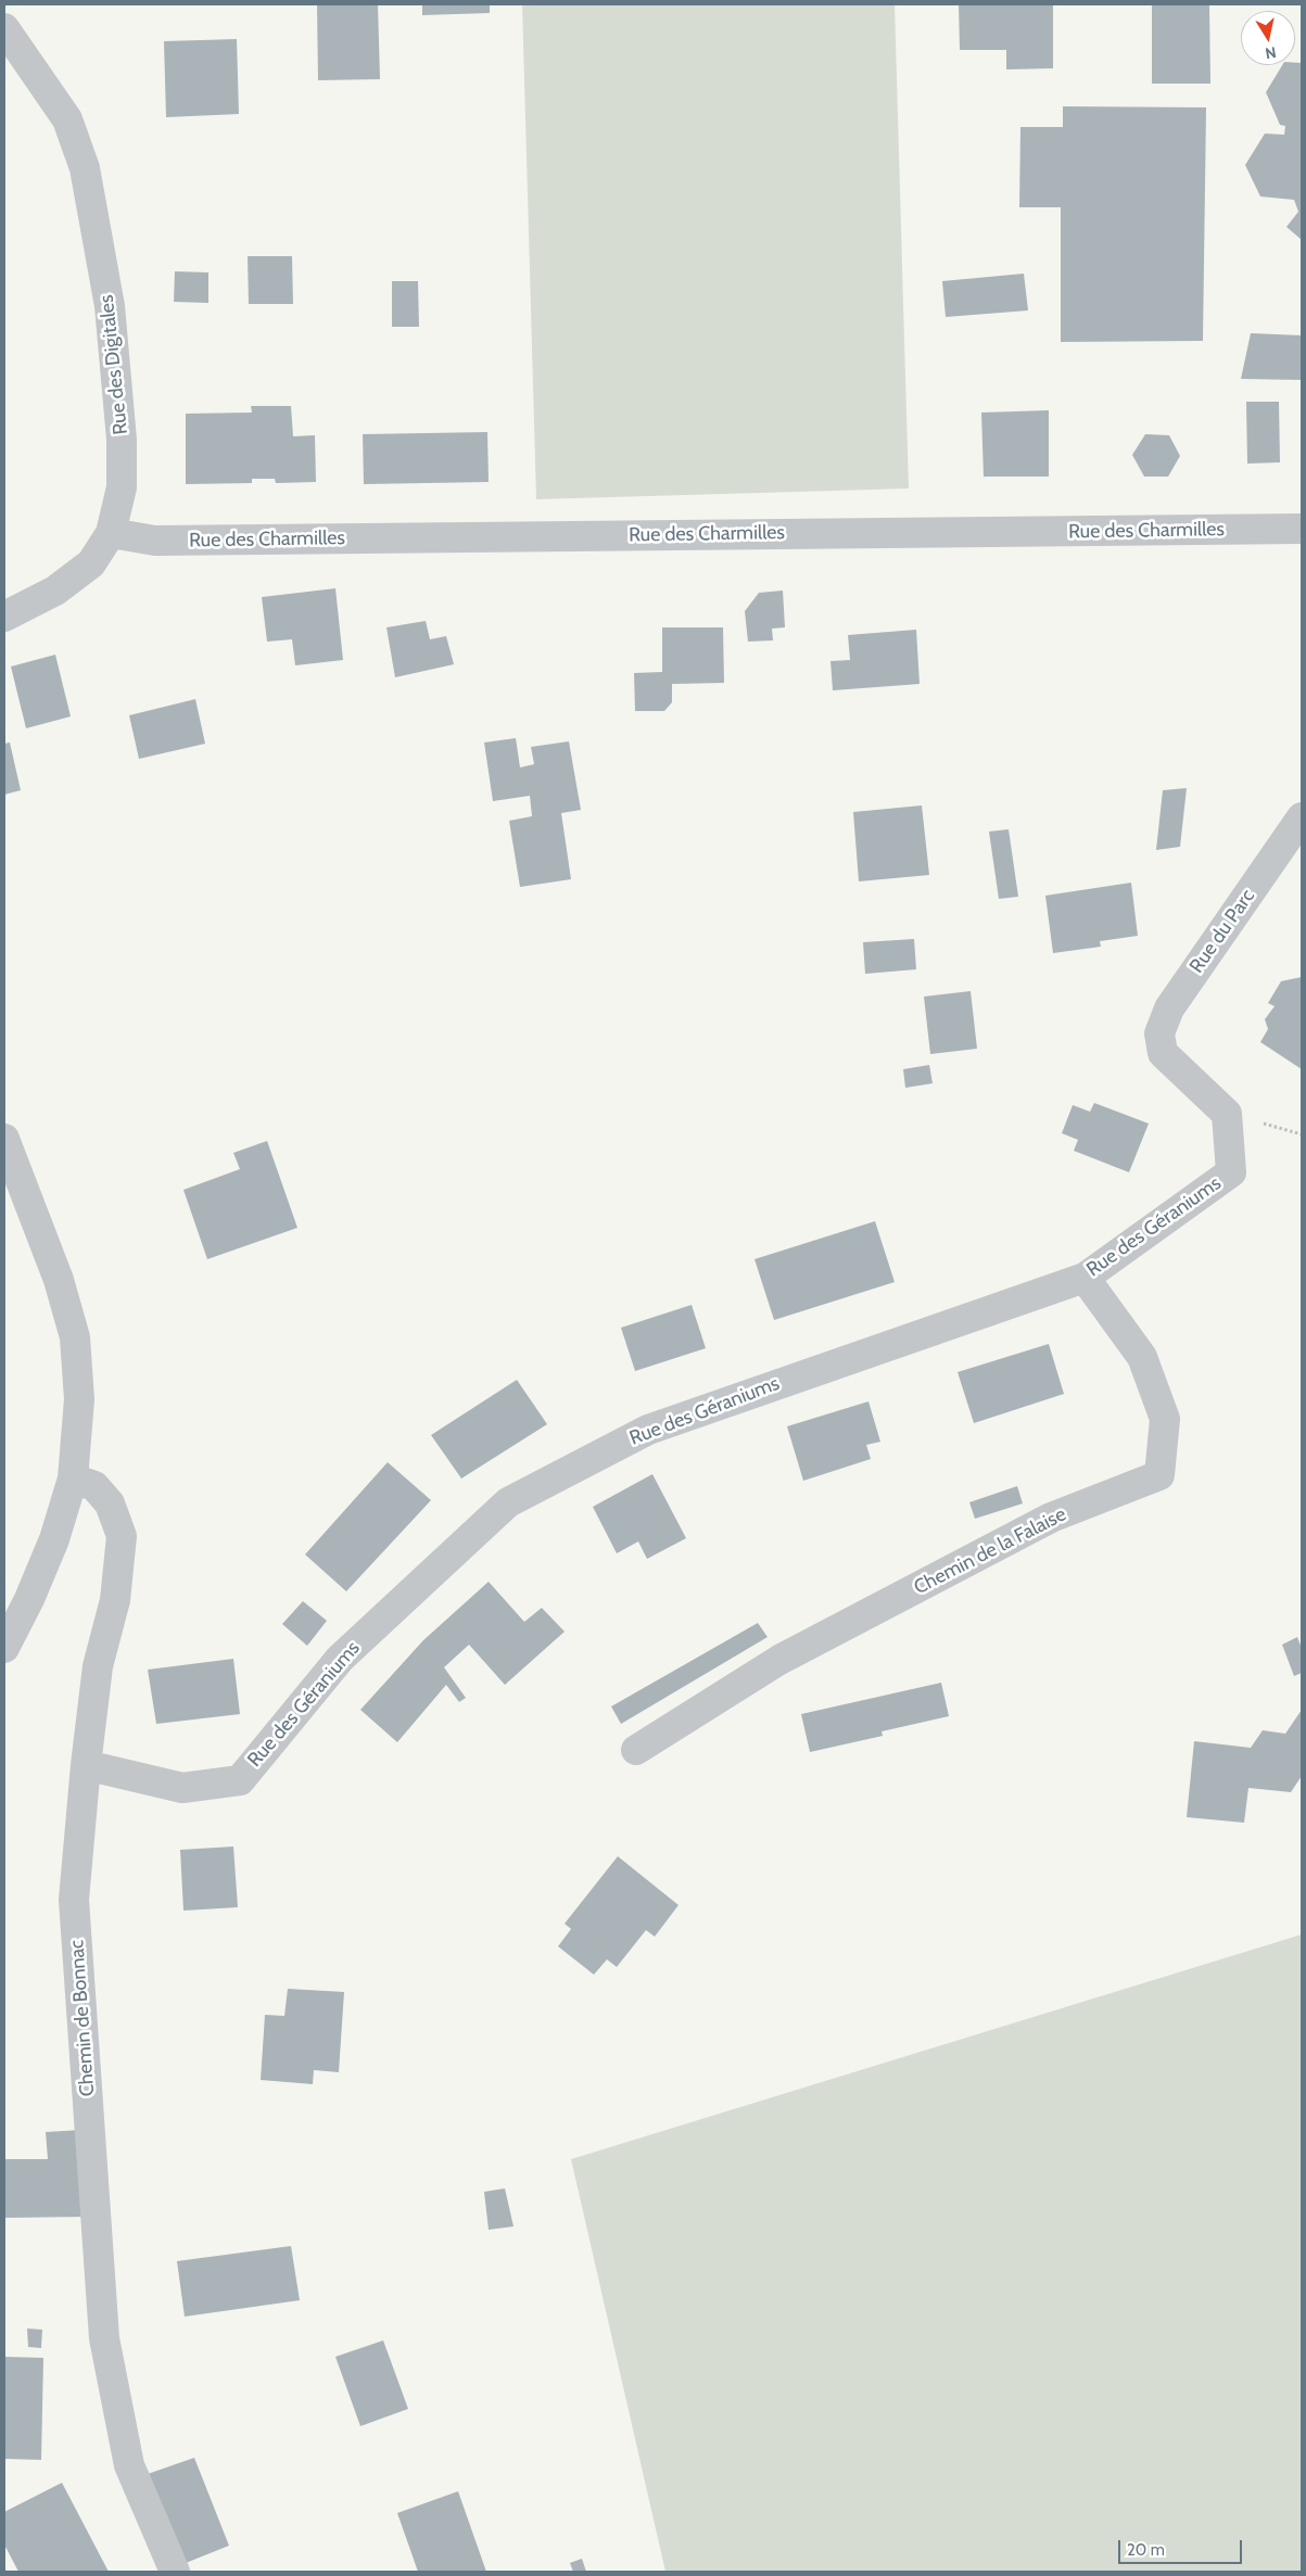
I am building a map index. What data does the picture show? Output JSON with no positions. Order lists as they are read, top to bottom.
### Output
{
  "streets": {
    "street": [
      "Rue des Digitales",
      "Rue des Charmilles",
      "Rue du Parc",
      "Rue des Géraniums",
      "Chemin de la Falaise",
      "Chemin de Bonnac"
    ]
  },
  "crossings": [
    ["Rue des Digitales", "Rue des Charmilles"],
    ["Rue du Parc", "Rue des Géraniums"],
    ["Rue des Géraniums", "Chemin de la Falaise"],
    ["Rue des Géraniums", "Chemin de Bonnac"]
  ],
  "scale_bar": "20 m",
  "north": "bottom"
}
